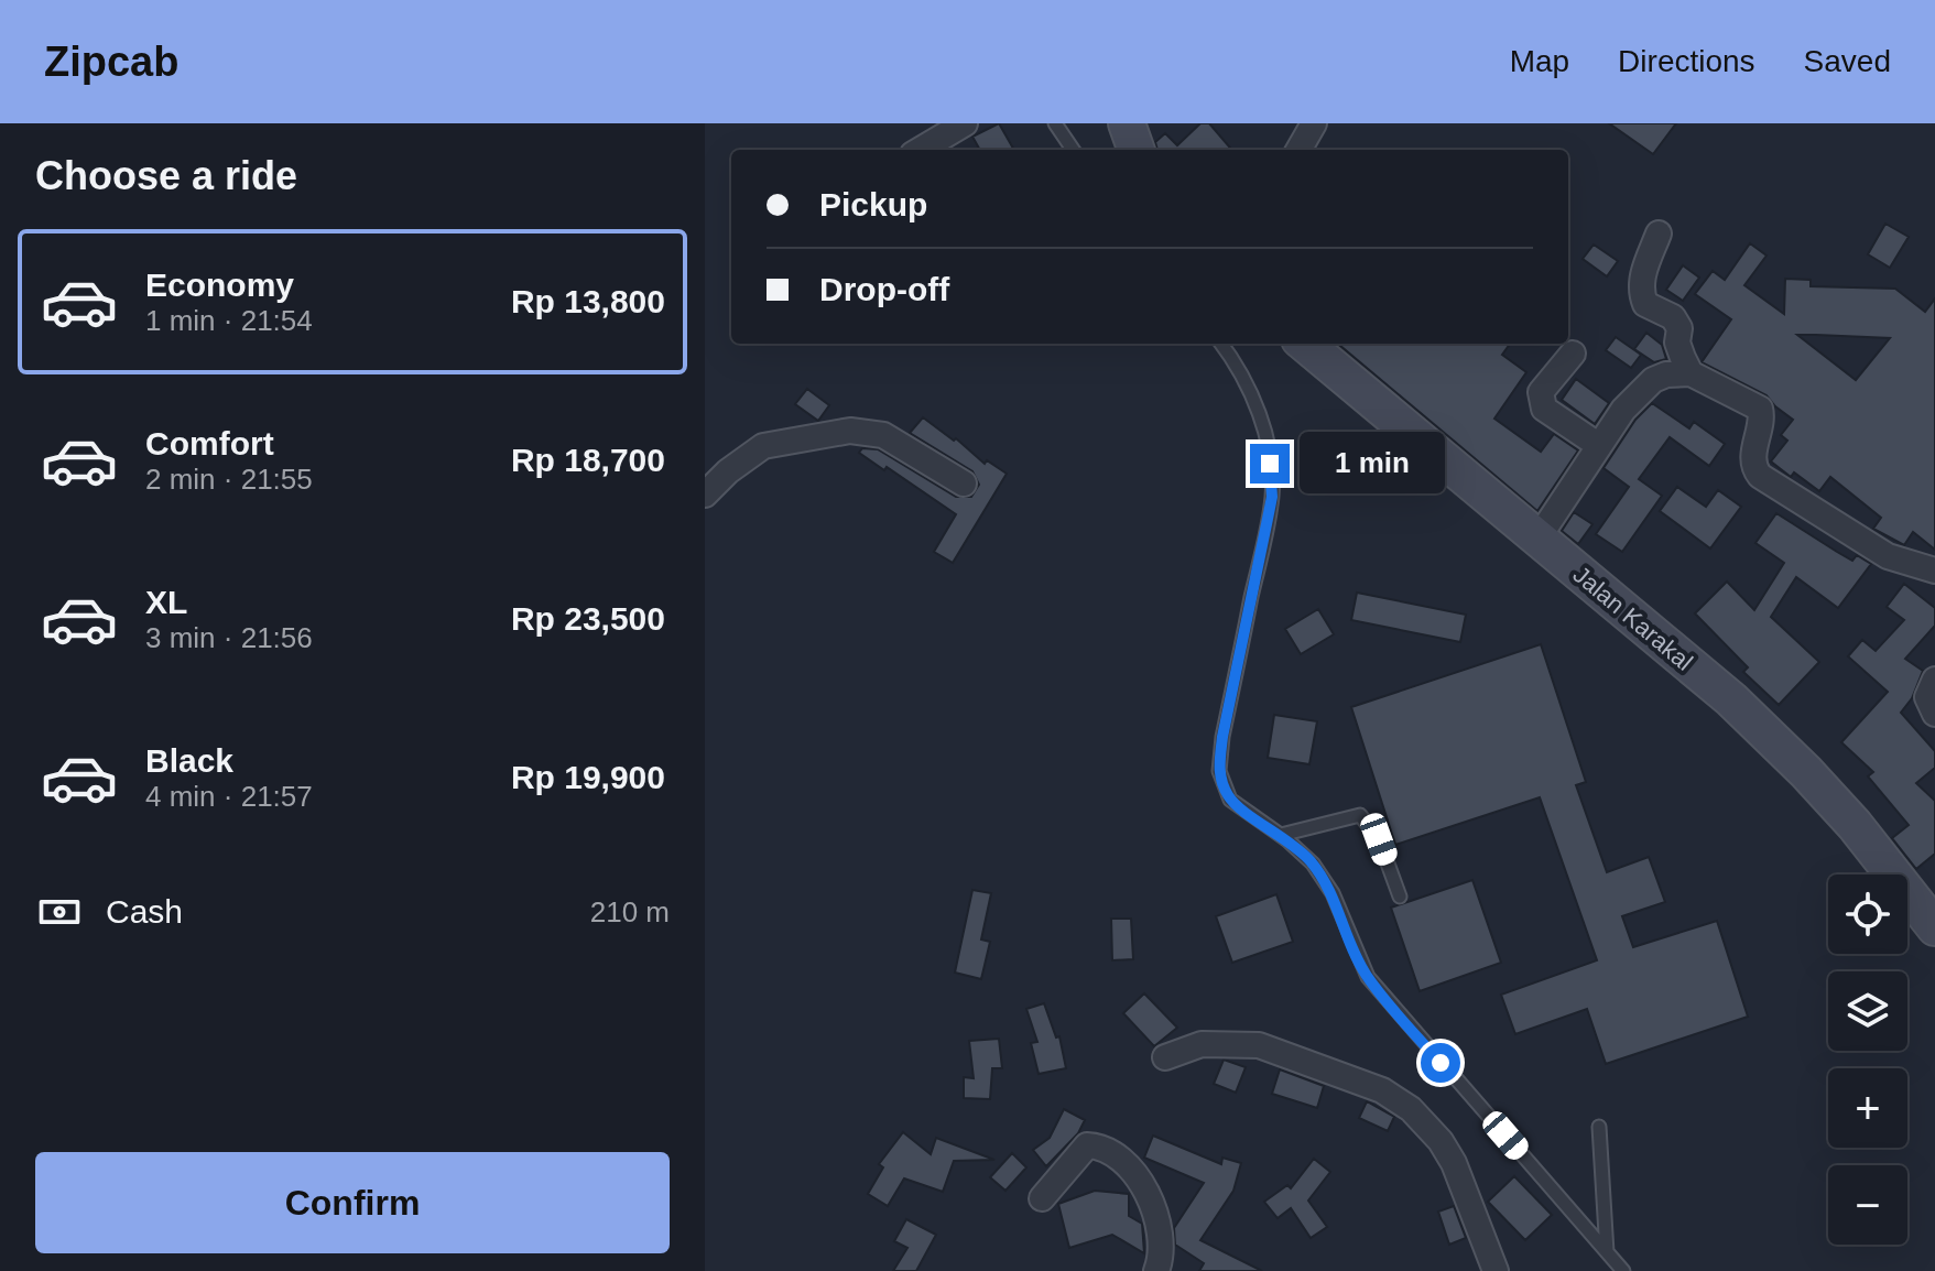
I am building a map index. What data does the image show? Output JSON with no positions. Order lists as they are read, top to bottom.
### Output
{
  "streets": {
    "main road": ["Jalan Karakal"]
  },
  "page": {
    "header": "Zipcab",
    "nav": ["Map", "Directions", "Saved"],
    "heading": "Choose a ride",
    "banner": ["Pickup", "Drop-off"],
    "list": [
      {
        "name": "Economy",
        "note": "1 min · 21:54",
        "value": "Rp 13,800"
      },
      {
        "name": "Comfort",
        "note": "2 min · 21:55",
        "value": "Rp 18,700"
      },
      {
        "name": "XL",
        "note": "3 min · 21:56",
        "value": "Rp 23,500"
      },
      {
        "name": "Black",
        "note": "4 min · 21:57",
        "value": "Rp 19,900"
      }
    ],
    "bubble": "1 min",
    "pay": ["Cash", "210 m"],
    "map_buttons": ["+", "−"],
    "buttons": "Confirm"
  }
}
